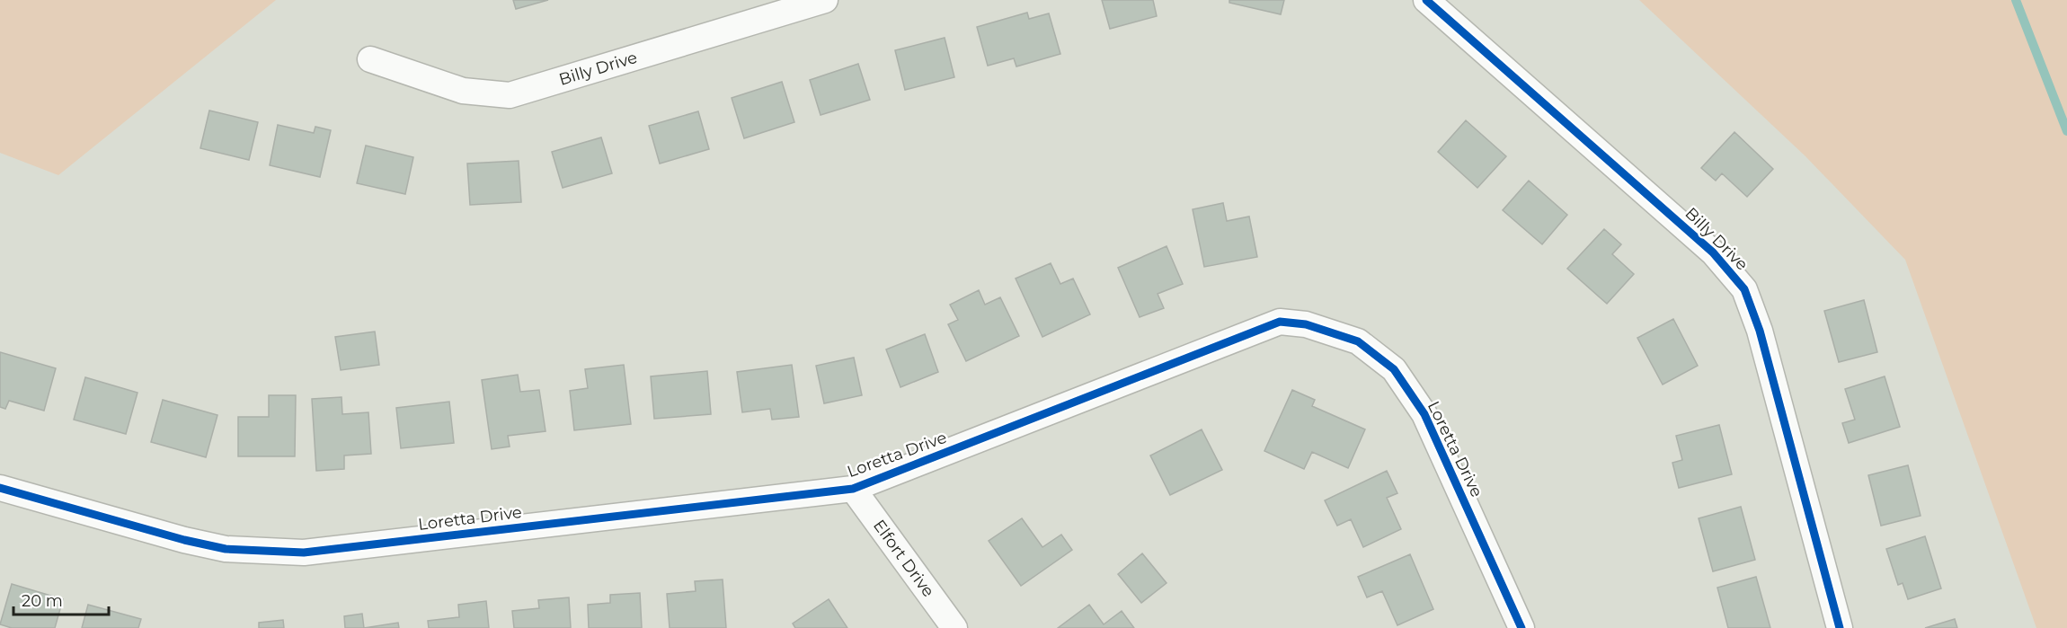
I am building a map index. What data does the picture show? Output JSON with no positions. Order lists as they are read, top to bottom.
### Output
{
  "streets": {
    "street": ["Billy Drive", "Loretta Drive", "Elfort Drive"]
  },
  "crossings": [
    ["Loretta Drive", "Elfort Drive"]
  ],
  "scale_bar": "20 m"
}
